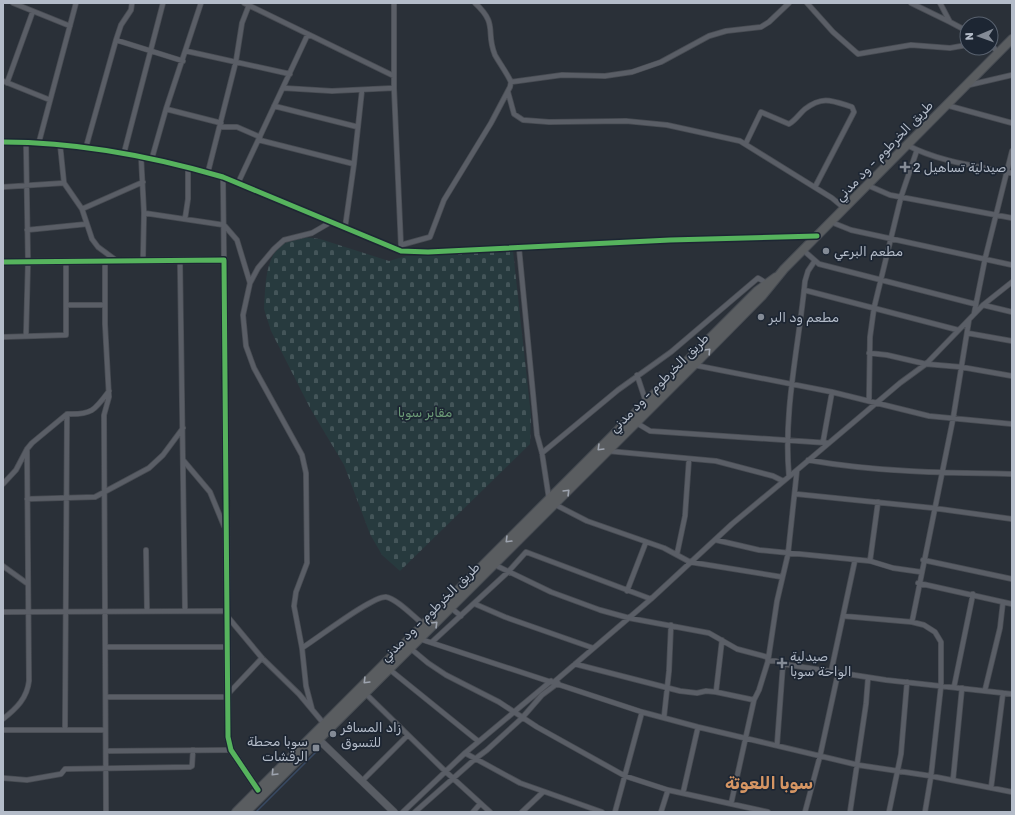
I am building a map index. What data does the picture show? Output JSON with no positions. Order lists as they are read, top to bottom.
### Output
{
  "streets": {
    "highway": ["طريق الخرطوم - ود مدني"]
  },
  "districts": ["سوبا اللعوتة"],
  "parks": ["مقابر سوبا"],
  "places": {
    "health": ["صيدلية تساهيل 2", "صيدلية الواحة سوبا"],
    "other": ["مطعم البرعي", "مطعم ود البر", "زاد المسافر للتسوق"],
    "transit": ["سوبا محطة الرقشات"]
  },
  "north": "left"
}
